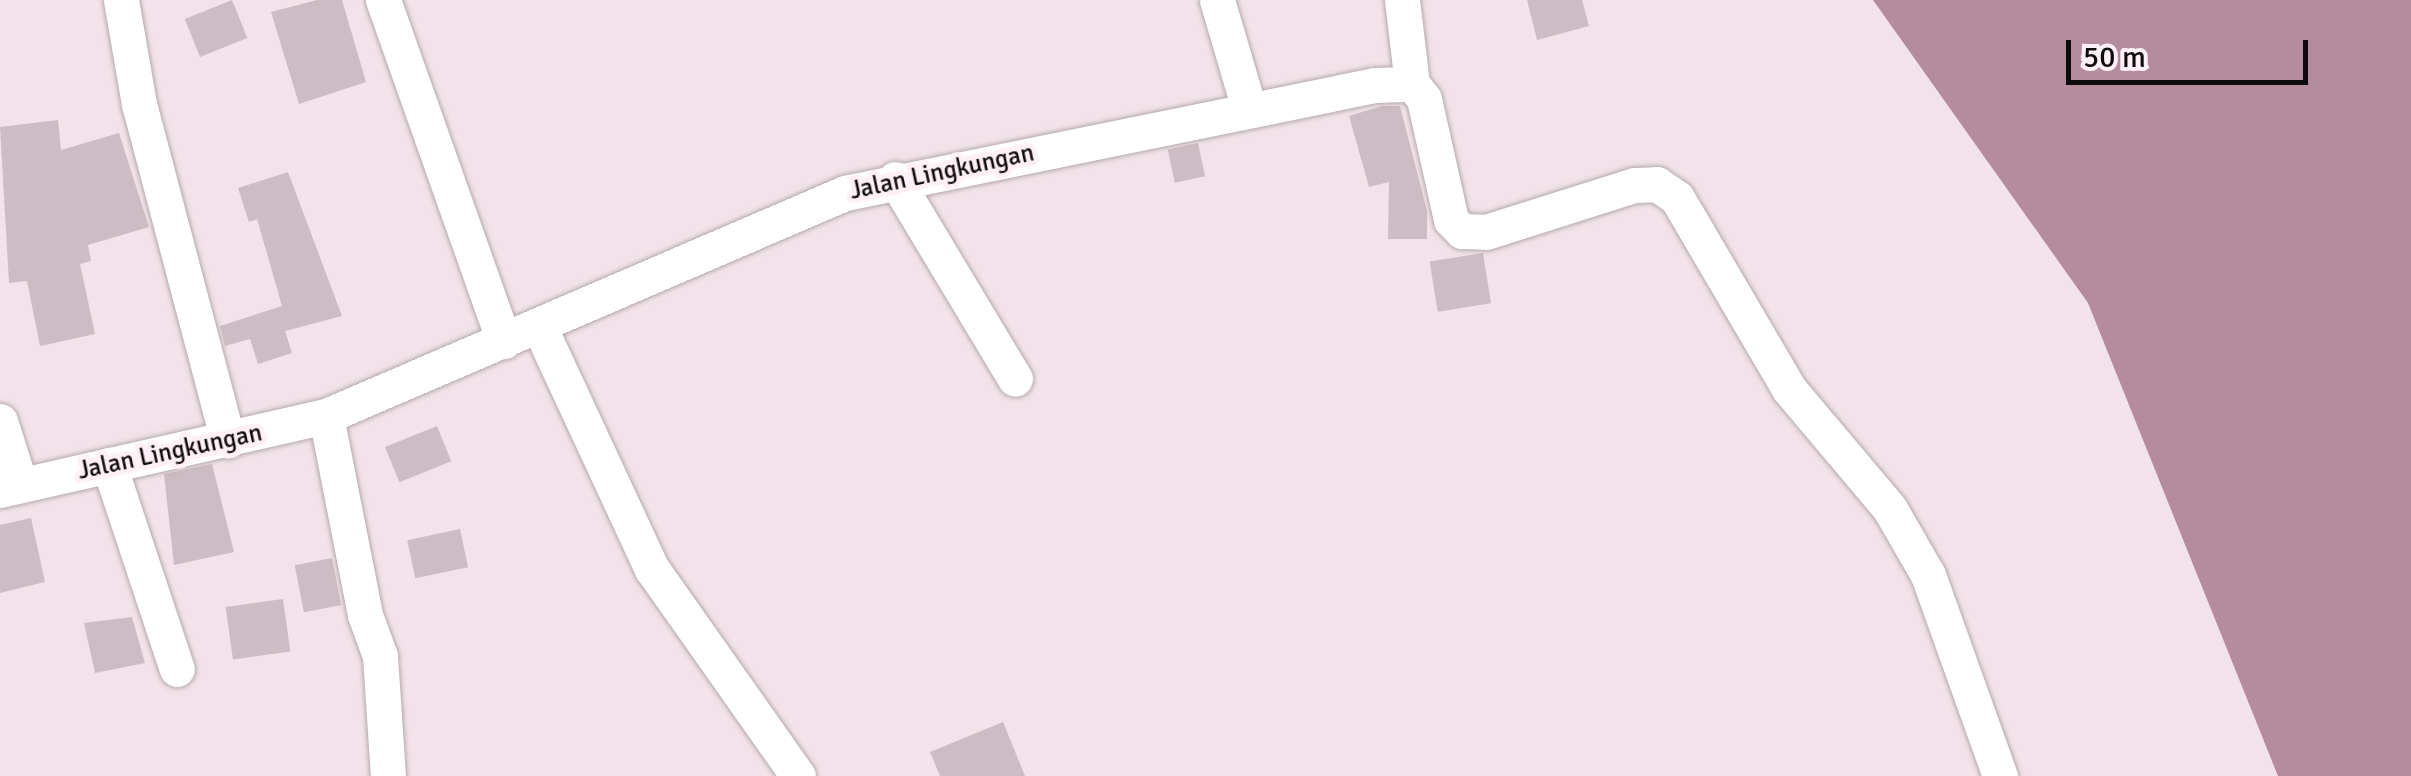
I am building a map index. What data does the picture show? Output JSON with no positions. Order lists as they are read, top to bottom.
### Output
{
  "streets": {
    "street": ["Jalan Lingkungan"]
  },
  "scale_bar": "50 m"
}
